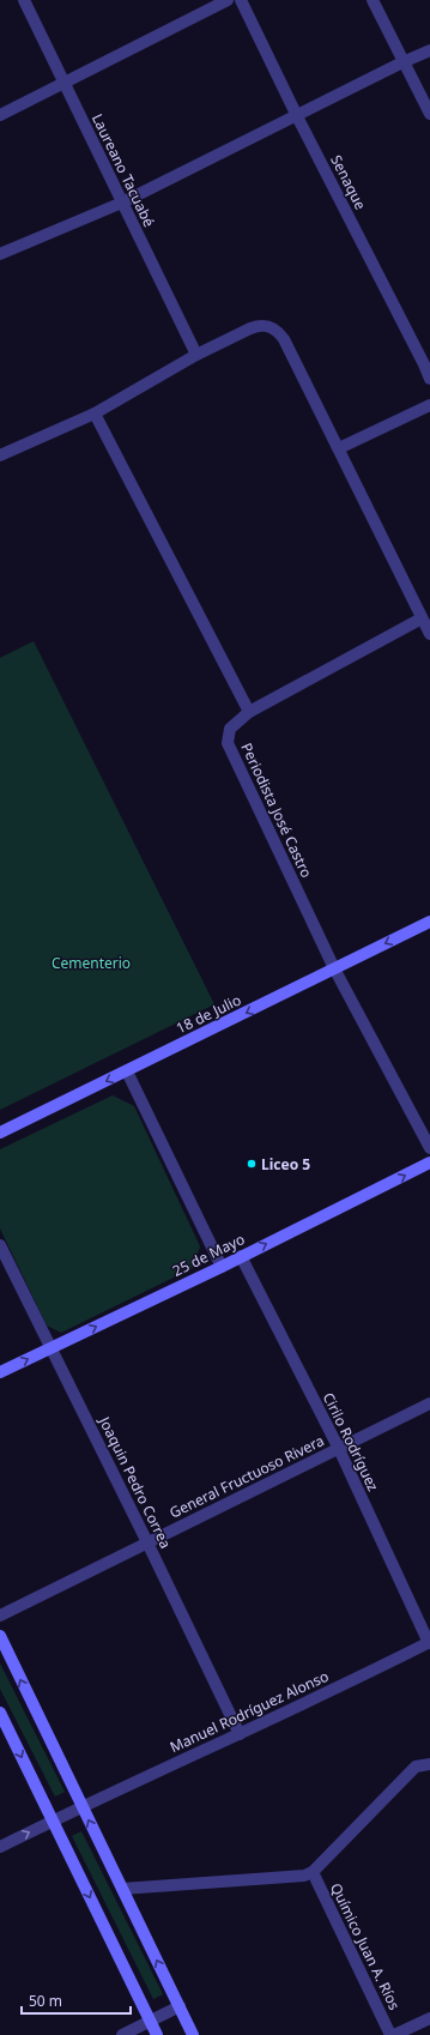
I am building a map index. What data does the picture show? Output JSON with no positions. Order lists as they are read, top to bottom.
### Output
{
  "streets": {
    "street": [
      "Laureano Tacuabé",
      "Senaque",
      "Periodista José Castro",
      "18 de Julio",
      "25 de Mayo",
      "Cirilo Rodríguez",
      "General Fructuoso Rivera",
      "Joaquin Pedro Correa",
      "Manuel Rodríguez Alonso",
      "Químico Juan A. Ríos"
    ]
  },
  "crossings": [
    ["Periodista José Castro", "18 de Julio"],
    ["25 de Mayo", "Cirilo Rodríguez"],
    ["25 de Mayo", "Joaquin Pedro Correa"],
    ["Cirilo Rodríguez", "General Fructuoso Rivera"],
    ["Cirilo Rodríguez", "Manuel Rodríguez Alonso"],
    ["General Fructuoso Rivera", "Joaquin Pedro Correa"],
    ["Joaquin Pedro Correa", "Manuel Rodríguez Alonso"]
  ],
  "one_way": ["18 de Julio", "25 de Mayo"],
  "parks": ["Cementerio"],
  "places": ["Liceo 5"],
  "scale_bar": "50 m"
}
